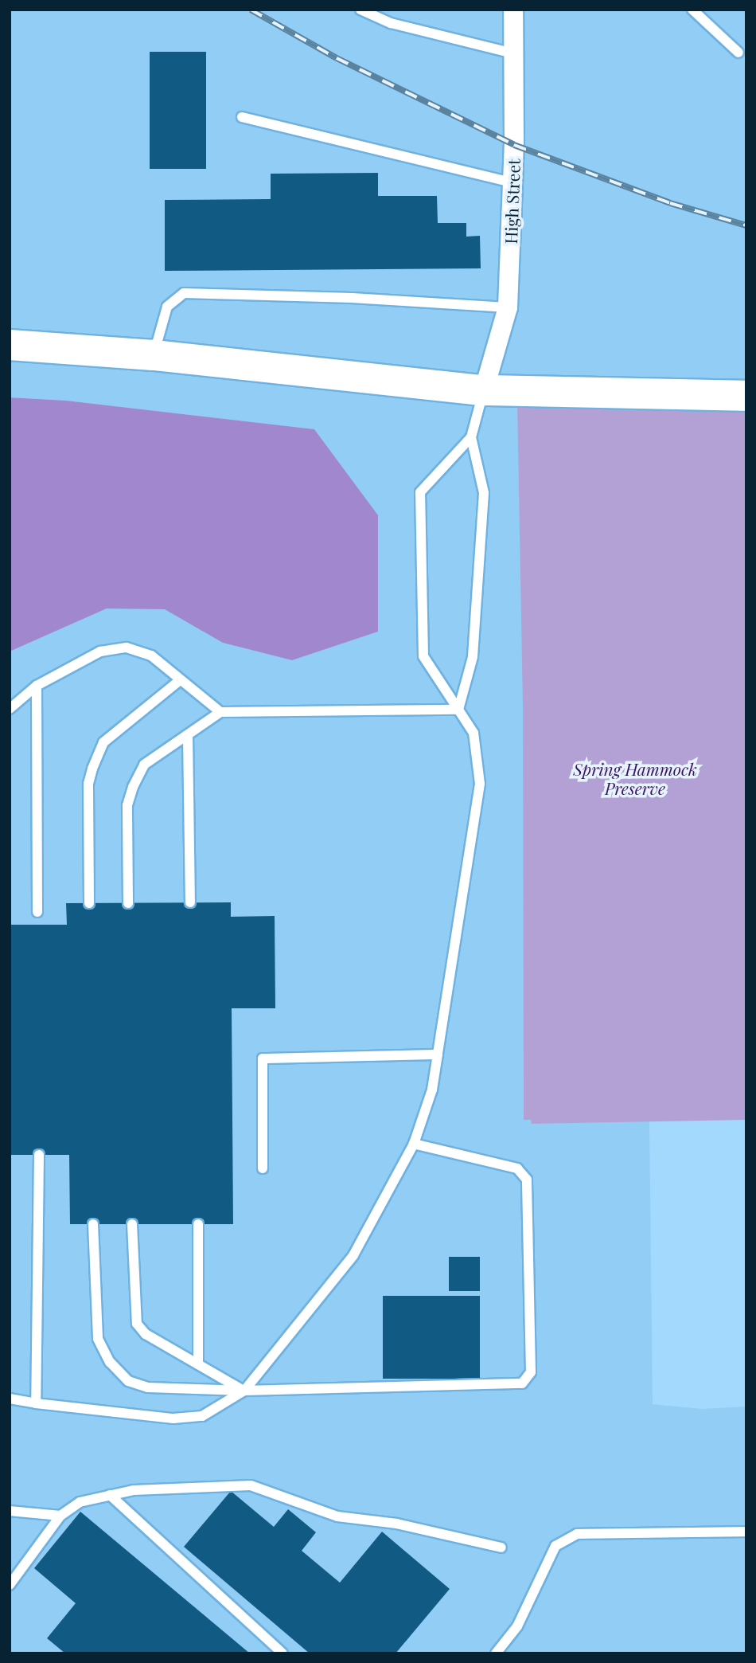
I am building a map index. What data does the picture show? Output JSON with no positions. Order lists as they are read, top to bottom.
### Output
{
  "streets": {
    "street": ["High Street"]
  },
  "parks": ["Spring Hammock Preserve"]
}
